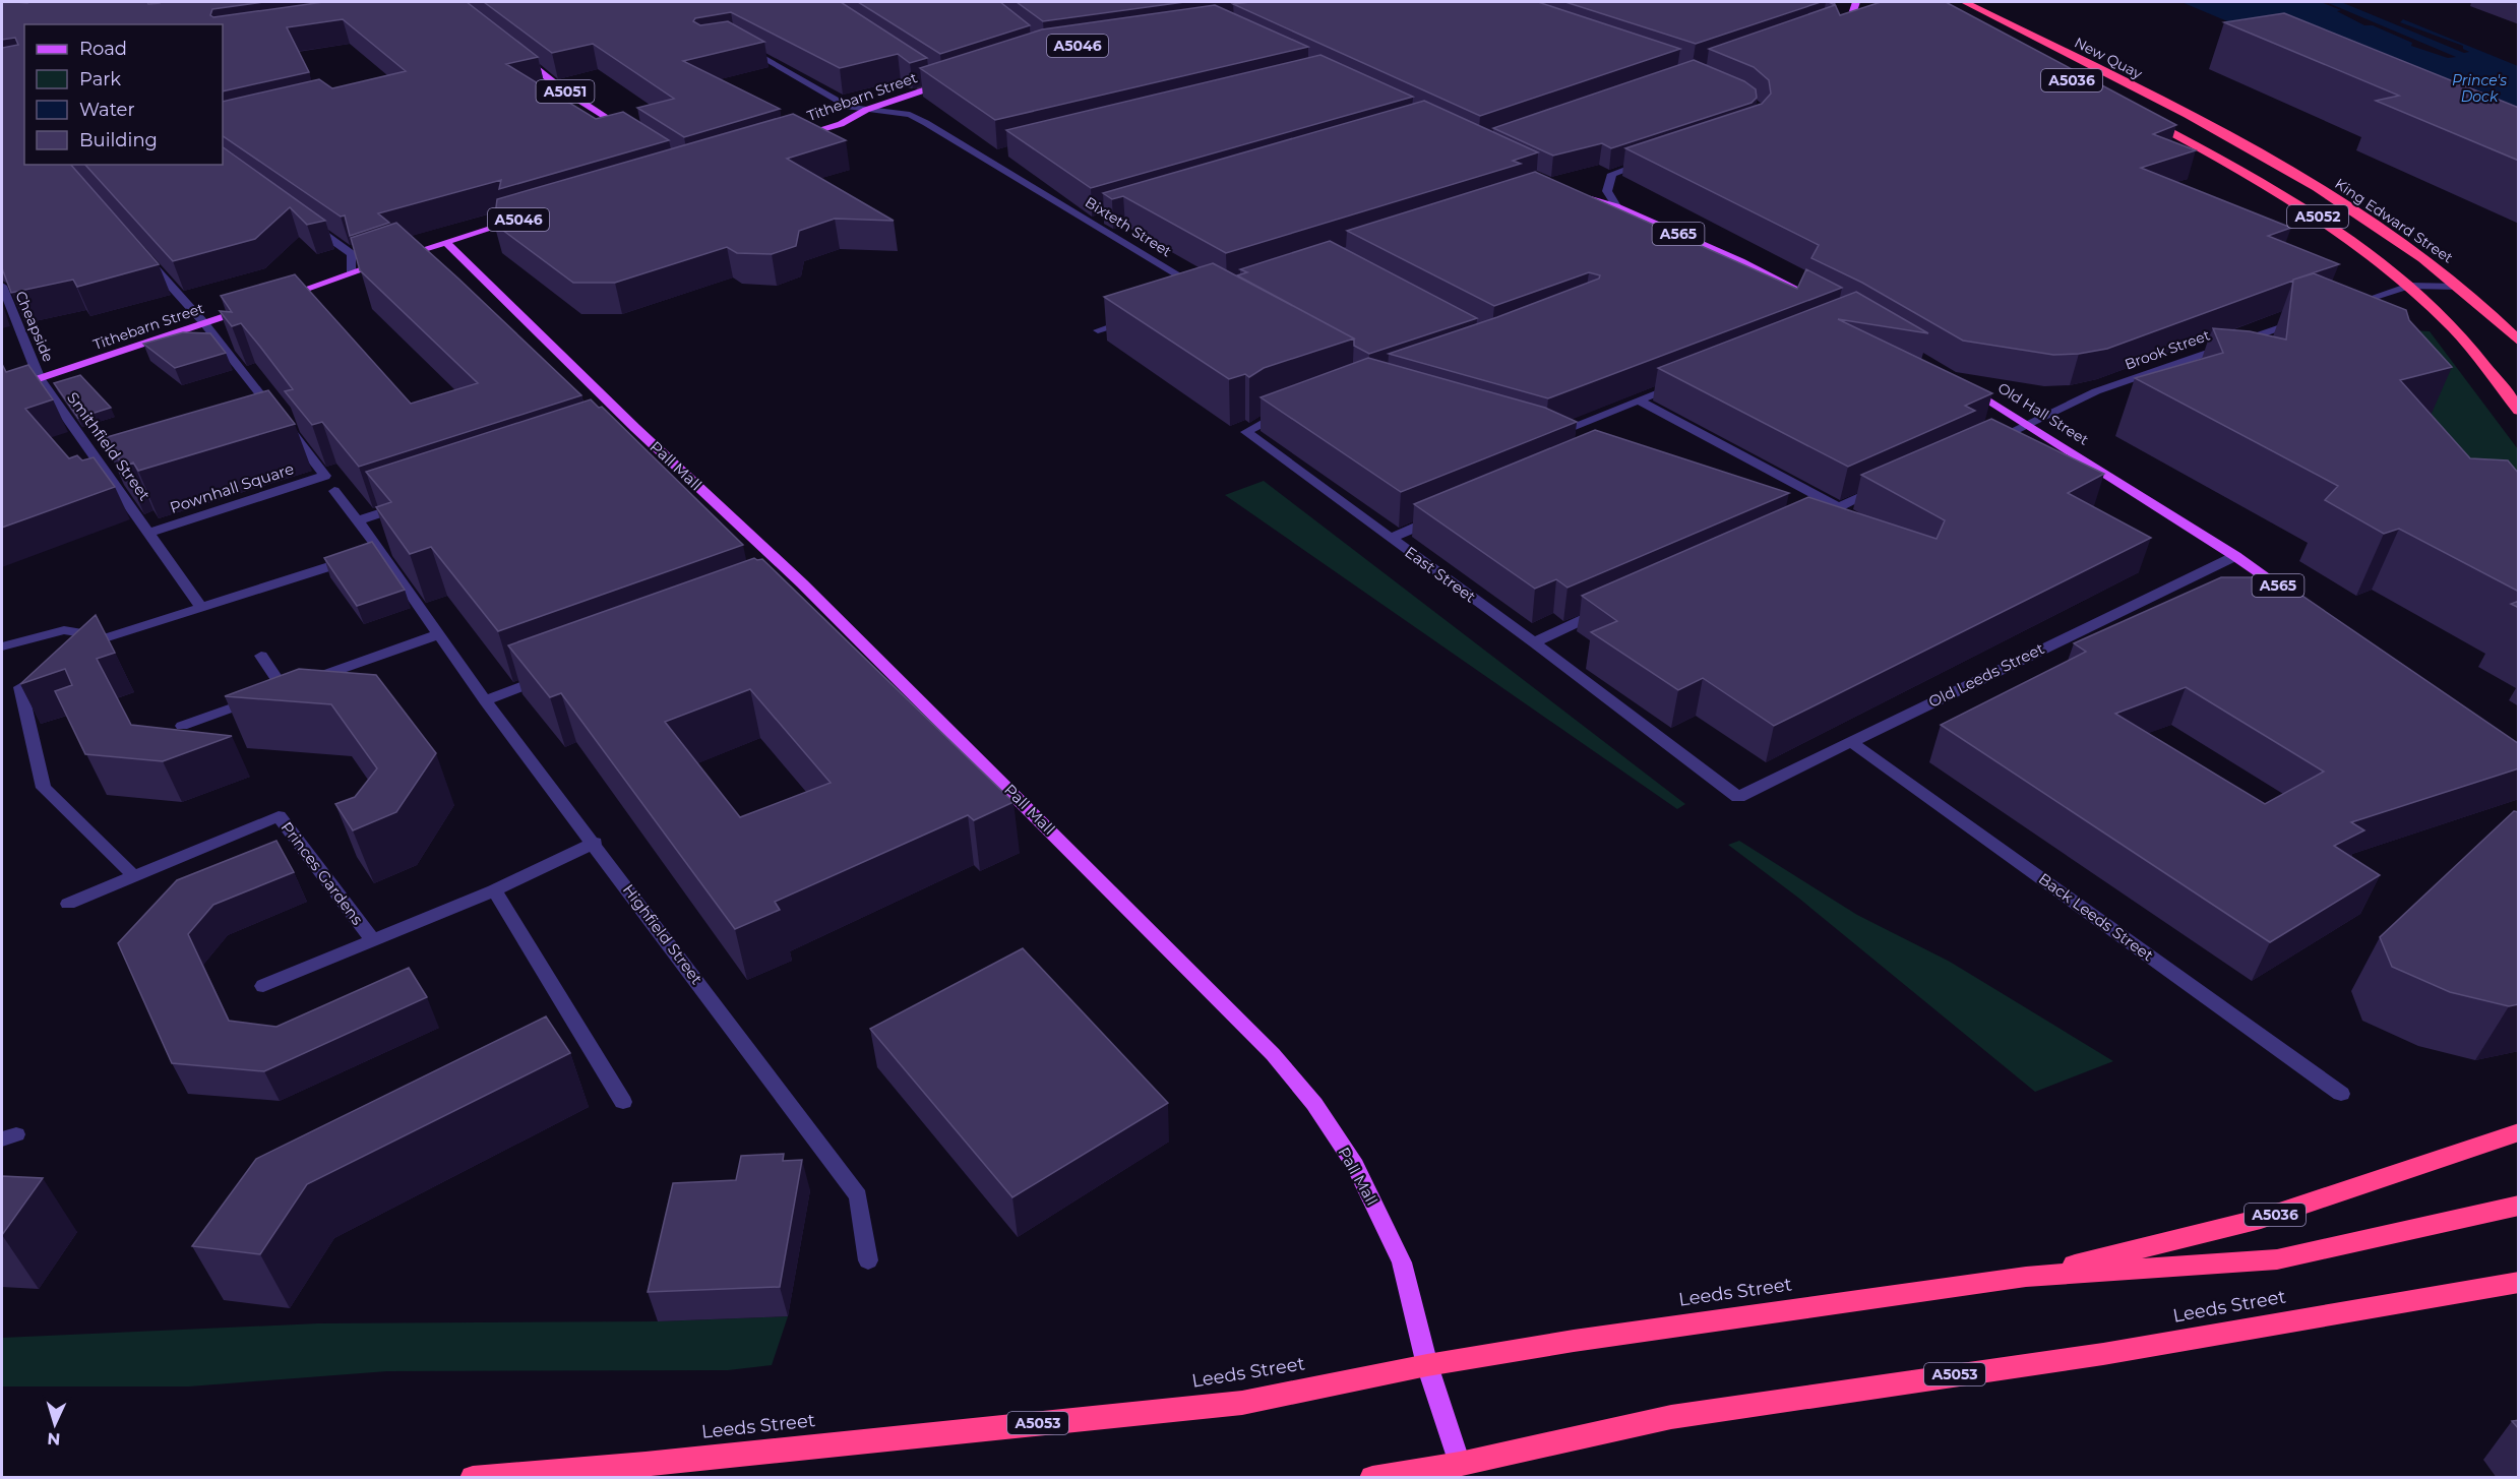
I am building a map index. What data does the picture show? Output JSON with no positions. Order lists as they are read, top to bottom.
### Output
{
  "streets": {
    "highway": [
      "New Quay",
      "A5036",
      "A5052",
      "King Edward Street",
      "Leeds Street",
      "A5053"
    ],
    "main road": [
      "A5046",
      "A5051",
      "Tithebarn Street",
      "A565",
      "Old Hall Street",
      "Pall Mall"
    ],
    "street": [
      "Bixteth Street",
      "Cheapside",
      "Brook Street",
      "Smithfield Street",
      "Pownhall Square",
      "East Street",
      "Old Leeds Street",
      "Princes Gardens",
      "Back Leeds Street",
      "Highfield Street"
    ]
  },
  "crossings": [
    ["A5046", "Pall Mall"],
    ["New Quay", "King Edward Street"],
    ["Tithebarn Street", "Bixteth Street"],
    ["Tithebarn Street", "Cheapside"],
    ["Tithebarn Street", "Smithfield Street"],
    ["Tithebarn Street", "Pownhall Square"],
    ["Cheapside", "Smithfield Street"],
    ["Brook Street", "Old Hall Street"],
    ["Old Hall Street", "Old Leeds Street"],
    ["Smithfield Street", "Pownhall Square"],
    ["Pall Mall", "Leeds Street"],
    ["East Street", "Old Leeds Street"],
    ["Old Leeds Street", "Back Leeds Street"],
    ["Princes Gardens", "Highfield Street"]
  ],
  "water": ["Prince's Dock"],
  "legend": [
    "Road",
    "Park",
    "Water",
    "Building"
  ],
  "north": "bottom"
}
